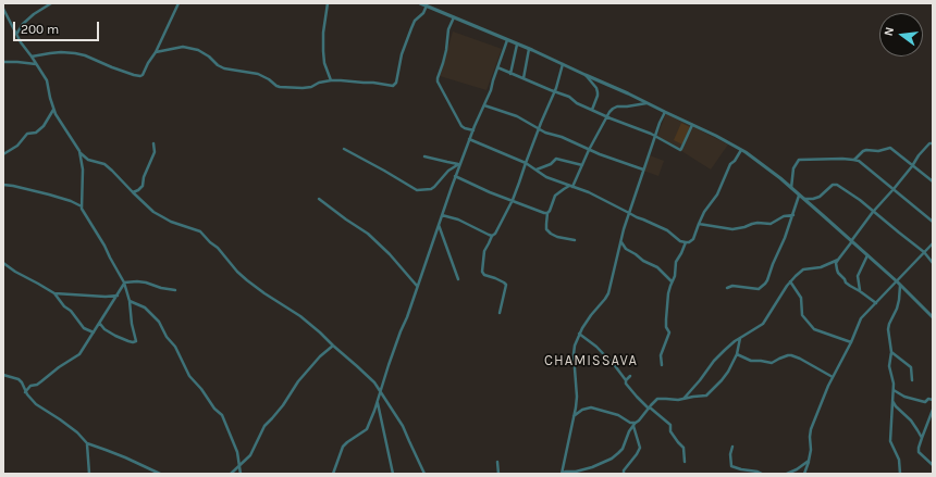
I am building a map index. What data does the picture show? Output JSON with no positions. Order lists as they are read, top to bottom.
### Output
{
  "districts": ["CHAMISSAVA"],
  "scale_bar": "200 m",
  "north": "left"
}
